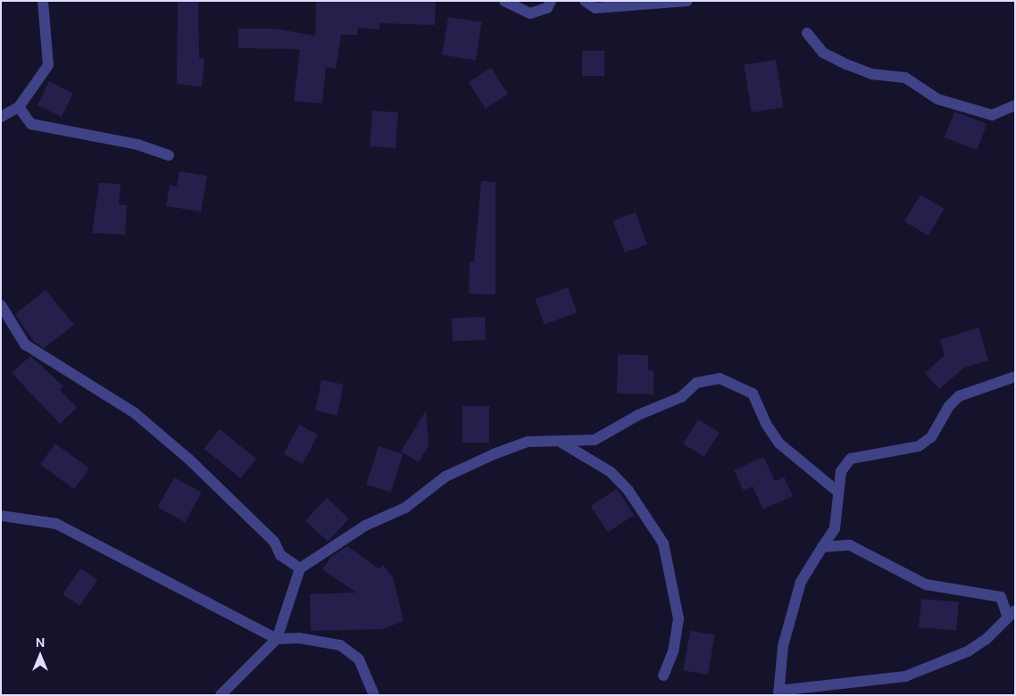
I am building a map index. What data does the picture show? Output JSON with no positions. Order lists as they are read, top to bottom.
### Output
{
  "north": "top"
}
